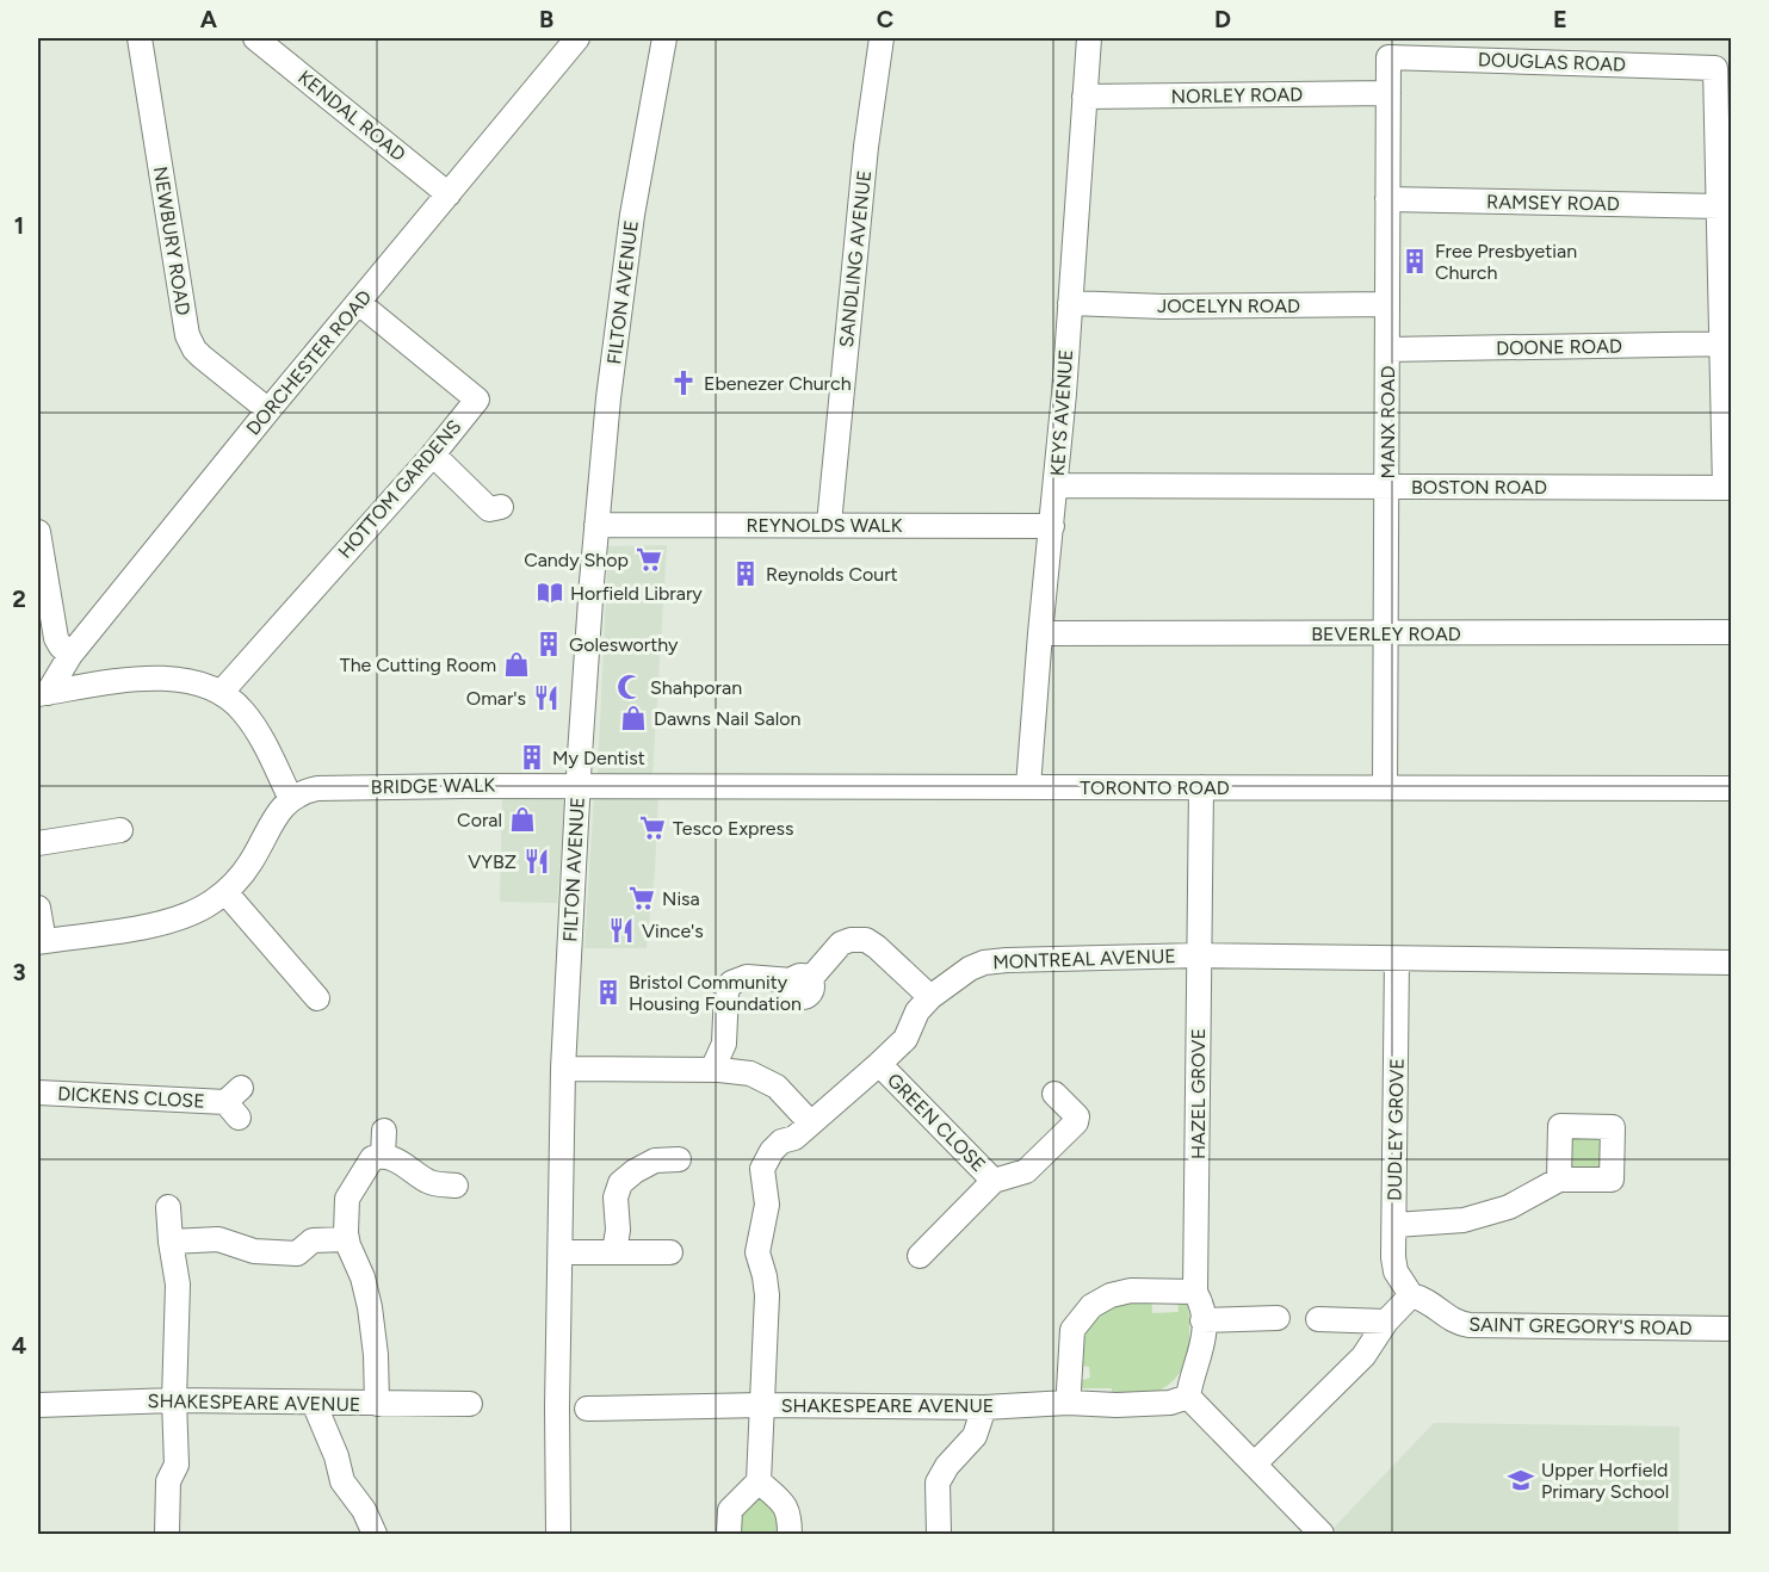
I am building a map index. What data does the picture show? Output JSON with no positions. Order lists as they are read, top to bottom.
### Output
{
  "streets": {
    "street": [
      "DOUGLAS ROAD",
      "NORLEY ROAD",
      "KENDAL ROAD",
      "RAMSEY ROAD",
      "NEWBURY ROAD",
      "SANDLING AVENUE",
      "FILTON AVENUE",
      "JOCELYN ROAD",
      "DOONE ROAD",
      "DORCHESTER ROAD",
      "KEYS AVENUE",
      "MANX ROAD",
      "BOSTON ROAD",
      "HOTTOM GARDENS",
      "REYNOLDS WALK",
      "BEVERLEY ROAD",
      "BRIDGE WALK",
      "TORONTO ROAD",
      "MONTREAL AVENUE",
      "HAZEL GROVE",
      "DICKENS CLOSE",
      "GREEN CLOSE",
      "DUDLEY GROVE",
      "SAINT GREGORY'S ROAD",
      "SHAKESPEARE AVENUE"
    ]
  },
  "crossings": [
    ["DOUGLAS ROAD", "MANX ROAD"],
    ["NORLEY ROAD", "KEYS AVENUE"],
    ["NORLEY ROAD", "MANX ROAD"],
    ["KENDAL ROAD", "DORCHESTER ROAD"],
    ["RAMSEY ROAD", "MANX ROAD"],
    ["NEWBURY ROAD", "DORCHESTER ROAD"],
    ["SANDLING AVENUE", "REYNOLDS WALK"],
    ["FILTON AVENUE", "REYNOLDS WALK"],
    ["FILTON AVENUE", "BRIDGE WALK"],
    ["FILTON AVENUE", "TORONTO ROAD"],
    ["JOCELYN ROAD", "KEYS AVENUE"],
    ["JOCELYN ROAD", "MANX ROAD"],
    ["DOONE ROAD", "MANX ROAD"],
    ["DORCHESTER ROAD", "HOTTOM GARDENS"],
    ["KEYS AVENUE", "BOSTON ROAD"],
    ["KEYS AVENUE", "REYNOLDS WALK"],
    ["KEYS AVENUE", "BEVERLEY ROAD"],
    ["KEYS AVENUE", "TORONTO ROAD"],
    ["MANX ROAD", "BOSTON ROAD"],
    ["MANX ROAD", "BEVERLEY ROAD"],
    ["MANX ROAD", "TORONTO ROAD"],
    ["BRIDGE WALK", "TORONTO ROAD"],
    ["TORONTO ROAD", "HAZEL GROVE"],
    ["MONTREAL AVENUE", "HAZEL GROVE"],
    ["MONTREAL AVENUE", "GREEN CLOSE"],
    ["MONTREAL AVENUE", "DUDLEY GROVE"],
    ["MONTREAL AVENUE", "SHAKESPEARE AVENUE"],
    ["HAZEL GROVE", "SHAKESPEARE AVENUE"],
    ["DUDLEY GROVE", "SAINT GREGORY'S ROAD"]
  ],
  "places": {
    "building": [
      "Free Presbyetian Church",
      "Reynolds Court",
      "Golesworthy",
      "My Dentist",
      "Bristol Community Housing Foundation"
    ],
    "church": ["Ebenezer Church"],
    "supermarket": ["Candy Shop", "Tesco Express", "Nisa"],
    "library": ["Horfield Library"],
    "shop": ["The Cutting Room", "Dawns Nail Salon", "Coral"],
    "mosque": ["Shahporan"],
    "restaurant": ["Omar's", "VYBZ", "Vince's"],
    "school or university": ["Upper Horfield Primary School"]
  },
  "grid": {
    "columns": [
      "A",
      "B",
      "C",
      "D",
      "E"
    ],
    "rows": [
      "1",
      "2",
      "3",
      "4"
    ]
  }
}
